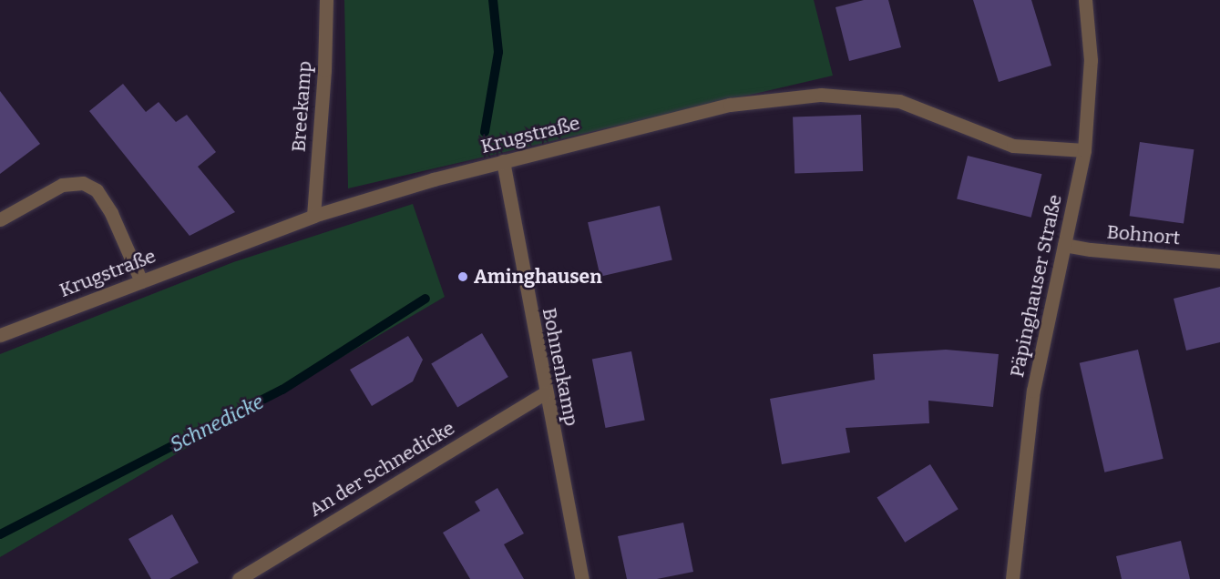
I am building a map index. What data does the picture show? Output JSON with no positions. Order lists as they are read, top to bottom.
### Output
{
  "streets": {
    "street": [
      "Breekamp",
      "Krugstraße",
      "Bohnort",
      "Päpinghauser Straße",
      "Bohnenkamp",
      "An der Schnedicke"
    ]
  },
  "crossings": [
    ["Breekamp", "Krugstraße"],
    ["Krugstraße", "Päpinghauser Straße"],
    ["Krugstraße", "Bohnenkamp"],
    ["Bohnort", "Päpinghauser Straße"],
    ["Bohnenkamp", "An der Schnedicke"]
  ],
  "water": ["Schnedicke"],
  "places": ["Aminghausen"]
}
